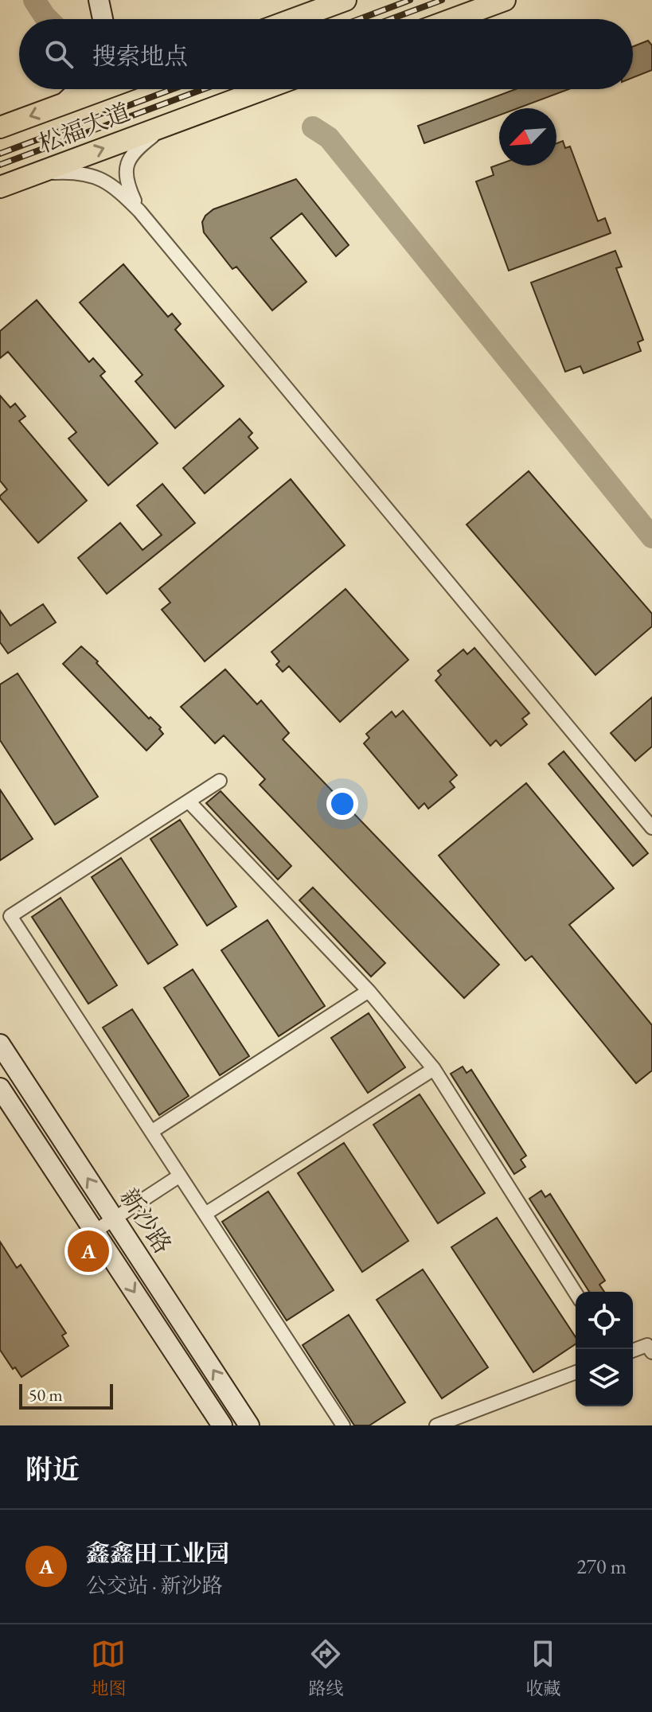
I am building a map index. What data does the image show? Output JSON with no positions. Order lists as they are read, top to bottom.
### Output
{
  "streets": {
    "main road": ["松福大道", "新沙路"]
  },
  "scale_bar": "50 m",
  "north": "bottom left",
  "page": {
    "search": "搜索地点",
    "pins": "A",
    "scale": "50 m",
    "heading": "附近",
    "list": [
      {
        "mark": "A",
        "name": "鑫鑫田工业园",
        "note": "公交站 · 新沙路",
        "value": "270 m"
      }
    ],
    "nav": ["地图", "路线", "收藏"]
  }
}
